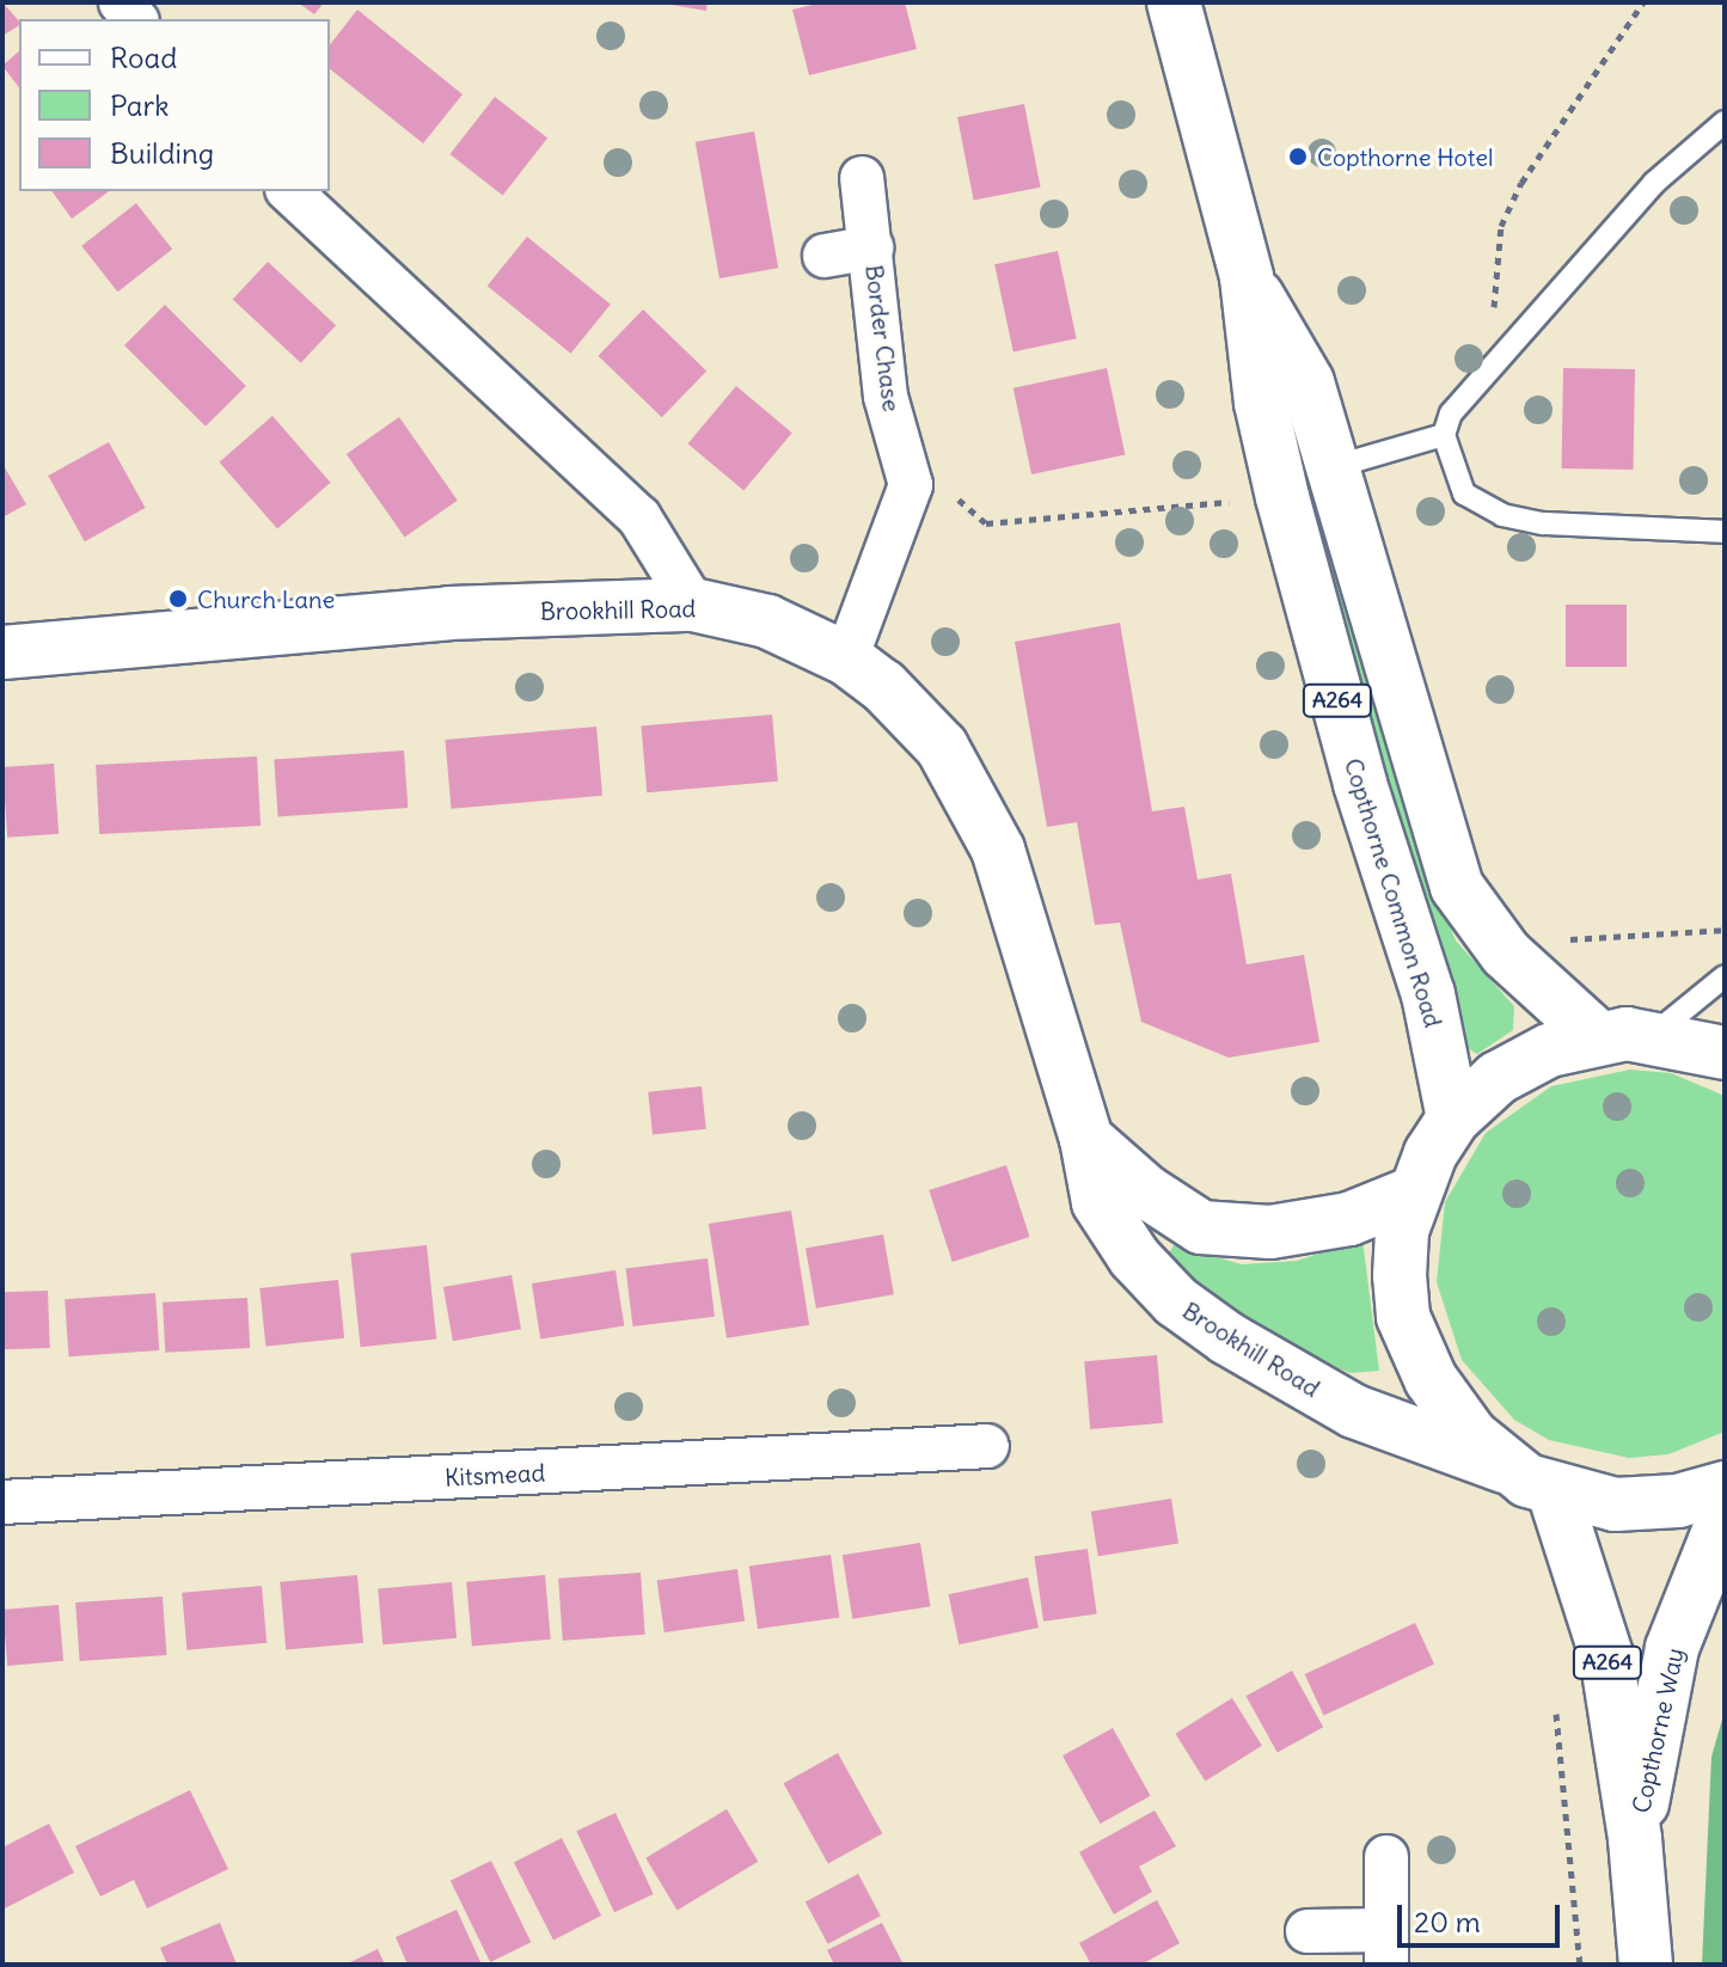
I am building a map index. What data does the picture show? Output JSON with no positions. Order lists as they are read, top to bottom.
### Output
{
  "streets": {
    "main road": [
      "Brookhill Road",
      "A264",
      "Copthorne Common Road",
      "Copthorne Way"
    ],
    "street": ["Border Chase", "Kitsmead"]
  },
  "places": ["Copthorne Hotel", "Church Lane"],
  "legend": ["Road", "Park", "Building"],
  "scale_bar": "20 m"
}
